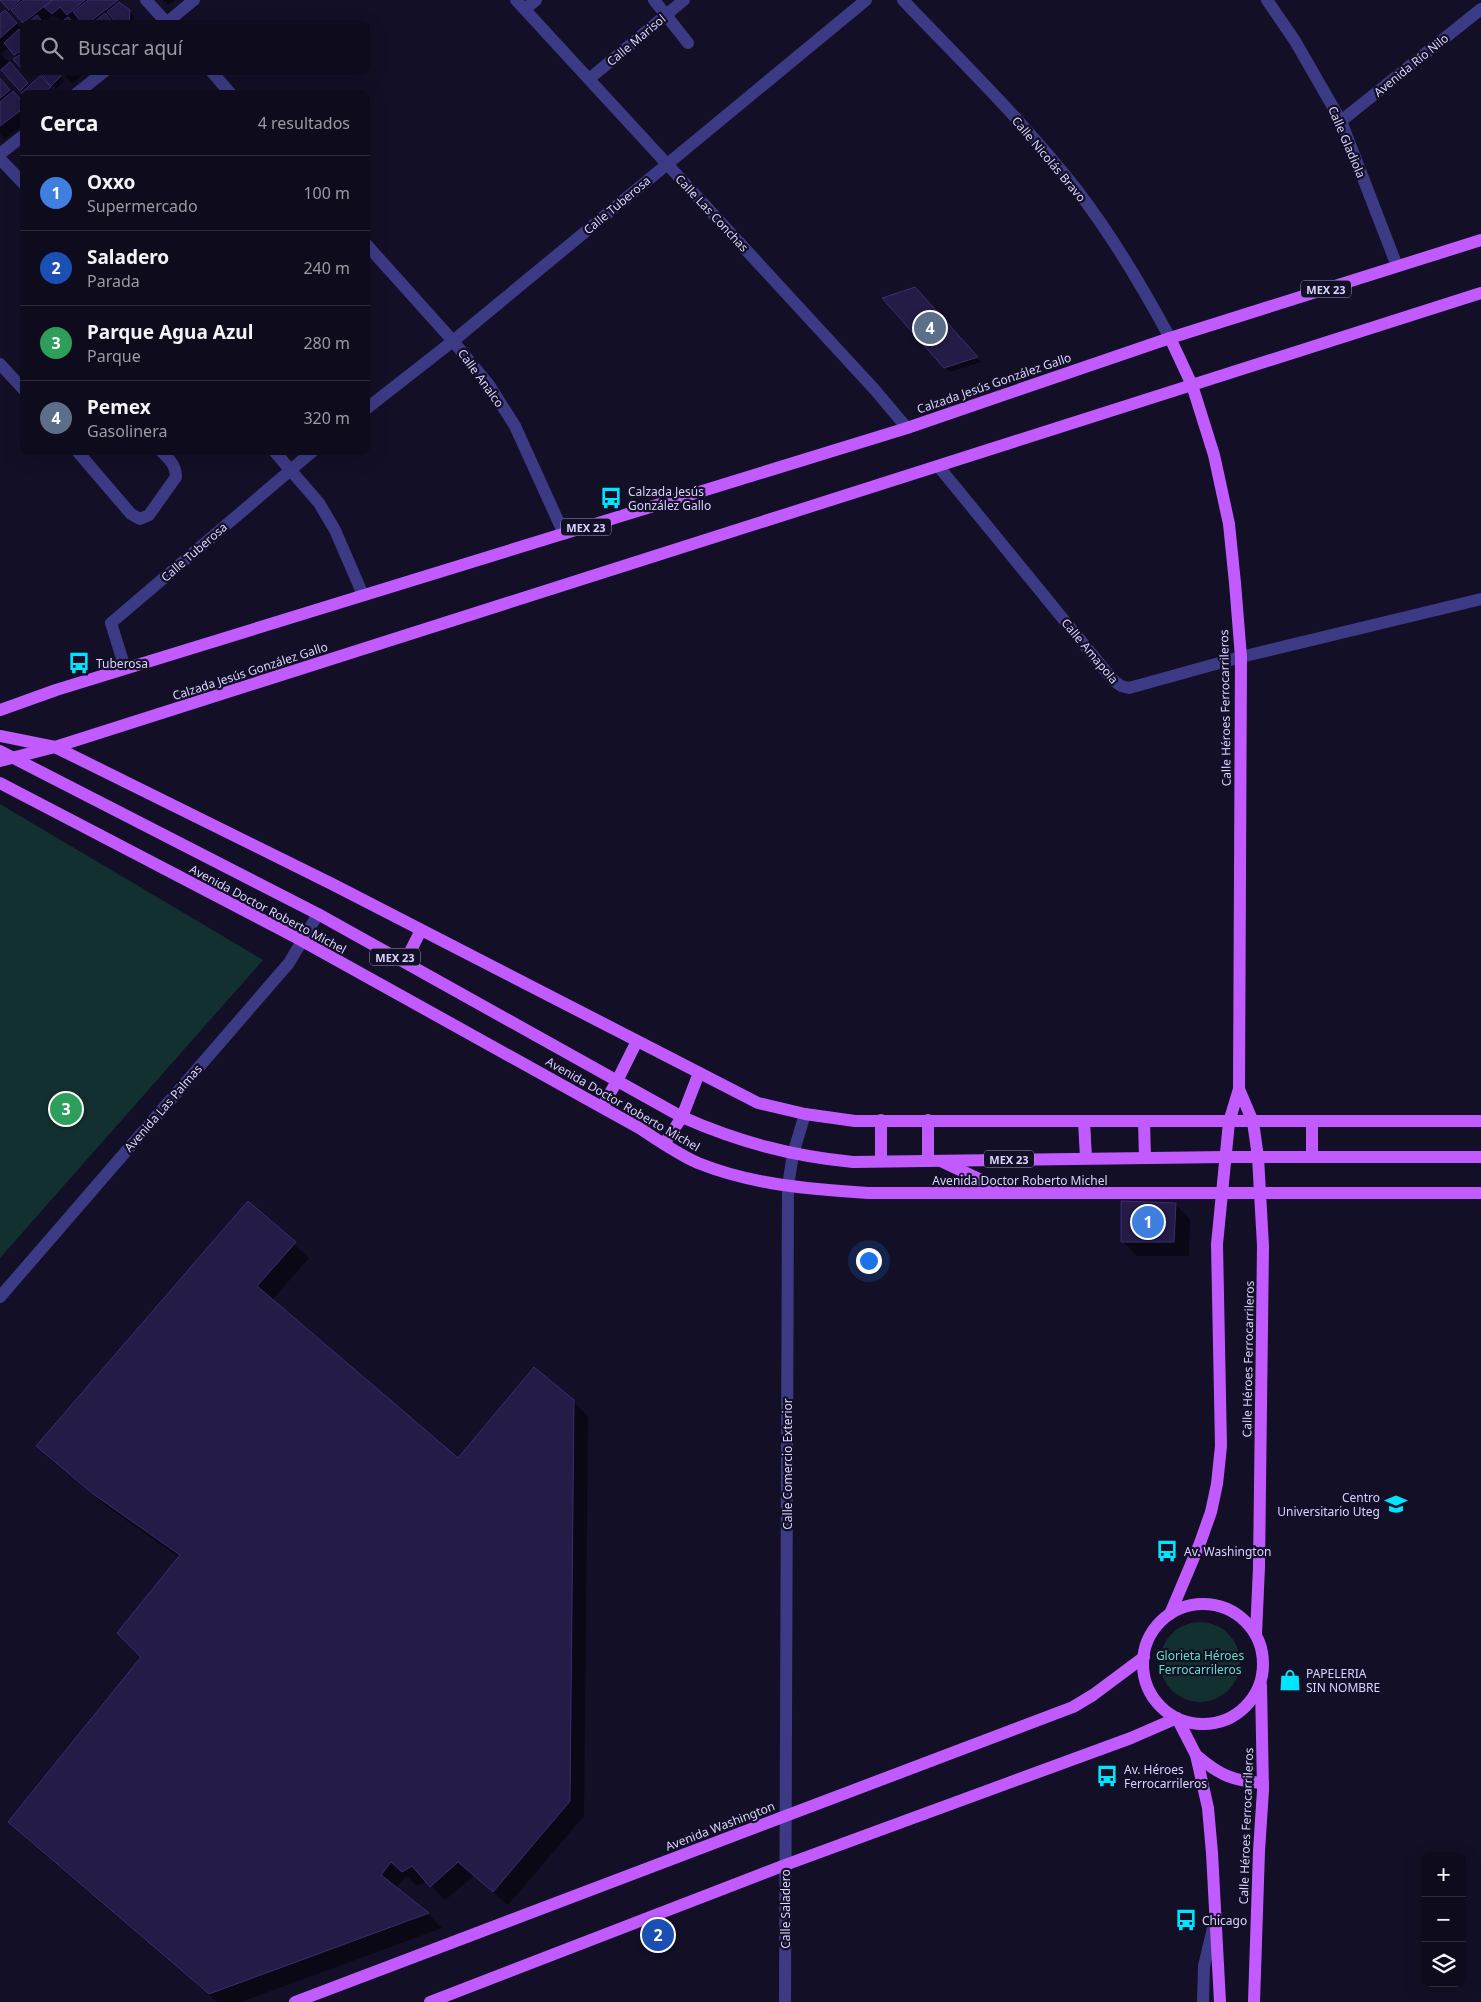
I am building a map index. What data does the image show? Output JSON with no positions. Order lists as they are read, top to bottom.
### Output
{
  "streets": {
    "main road": [
      "MEX 23",
      "Calzada Jesús González Gallo",
      "Calle Héroes Ferrocarrileros",
      "Avenida Doctor Roberto Michel",
      "Avenida Washington"
    ],
    "street": [
      "Calle Marisol",
      "Avenida Río Nilo",
      "Calle Gladiola",
      "Calle Nicolás Bravo",
      "Calle Tuberosa",
      "Calle Las Conchas",
      "Calle Analco",
      "Calle Amapola",
      "Avenida Las Palmas",
      "Calle Comercio Exterior",
      "Calle Saladero"
    ]
  },
  "crossings": [
    ["Calle Marisol", "Calle Las Conchas"],
    ["Avenida Río Nilo", "Calle Gladiola"],
    ["Calle Gladiola", "Calzada Jesús González Gallo"],
    ["Calle Nicolás Bravo", "Calzada Jesús González Gallo"],
    ["Calle Nicolás Bravo", "Calle Héroes Ferrocarrileros"],
    ["Calle Tuberosa", "Calle Las Conchas"],
    ["Calle Tuberosa", "Calle Analco"],
    ["Calle Tuberosa", "Calzada Jesús González Gallo"],
    ["Calle Las Conchas", "Calzada Jesús González Gallo"],
    ["Calle Analco", "Calzada Jesús González Gallo"],
    ["Calzada Jesús González Gallo", "Calle Amapola"],
    ["Calzada Jesús González Gallo", "Calle Héroes Ferrocarrileros"],
    ["Calzada Jesús González Gallo", "Avenida Doctor Roberto Michel"],
    ["Calle Amapola", "Calle Héroes Ferrocarrileros"],
    ["Calle Héroes Ferrocarrileros", "Avenida Doctor Roberto Michel"],
    ["Calle Héroes Ferrocarrileros", "Avenida Washington"],
    ["Avenida Doctor Roberto Michel", "Avenida Las Palmas"],
    ["Avenida Doctor Roberto Michel", "Calle Comercio Exterior"],
    ["Calle Comercio Exterior", "Avenida Washington"],
    ["Calle Comercio Exterior", "Calle Saladero"],
    ["Avenida Washington", "Calle Saladero"]
  ],
  "parks": ["Glorieta Héroes Ferrocarrileros"],
  "places": {
    "bus stop": [
      "Calzada Jesús González Gallo",
      "Tuberosa",
      "Av. Washington",
      "Av. Héroes Ferrocarrileros",
      "Chicago"
    ],
    "school or university": ["Centro Universitario Uteg"],
    "shop": ["PAPELERIA SIN NOMBRE"]
  },
  "page": {
    "search": "Buscar aquí",
    "heading": ["Cerca", "4 resultados"],
    "list": [
      {
        "mark": "1",
        "name": "Oxxo",
        "note": "Supermercado",
        "value": "100 m"
      },
      {
        "mark": "2",
        "name": "Saladero",
        "note": "Parada",
        "value": "240 m"
      },
      {
        "mark": "3",
        "name": "Parque Agua Azul",
        "note": "Parque",
        "value": "280 m"
      },
      {
        "mark": "4",
        "name": "Pemex",
        "note": "Gasolinera",
        "value": "320 m"
      }
    ],
    "pins": [
      "4",
      "3",
      "1",
      "2"
    ],
    "map_buttons": ["+", "−"]
  }
}
